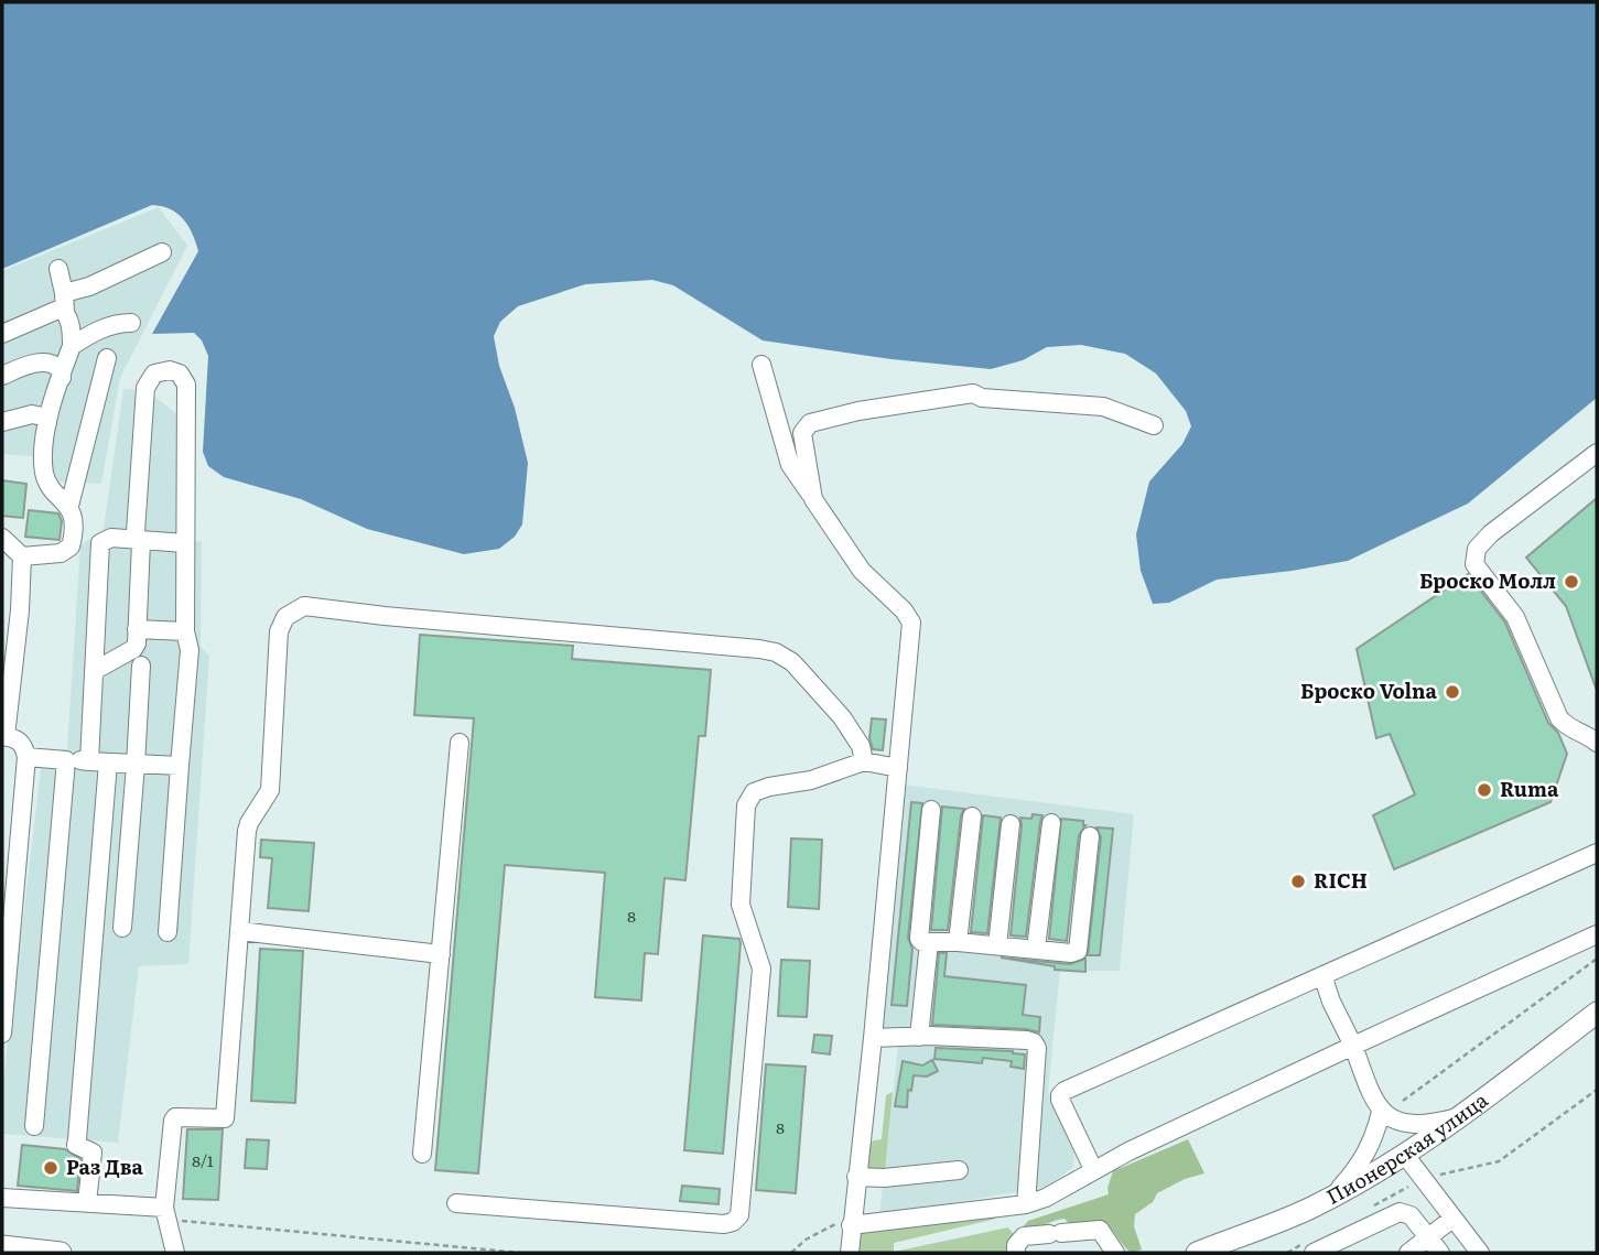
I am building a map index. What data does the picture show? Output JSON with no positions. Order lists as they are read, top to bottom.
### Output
{
  "streets": {
    "main road": ["Пионерская улица"]
  },
  "places": [
    "Броско Молл",
    "Броско Volna",
    "Ruma",
    "RICH",
    "Раз Два"
  ],
  "house_numbers": ["8", "8", "8/1"]
}
